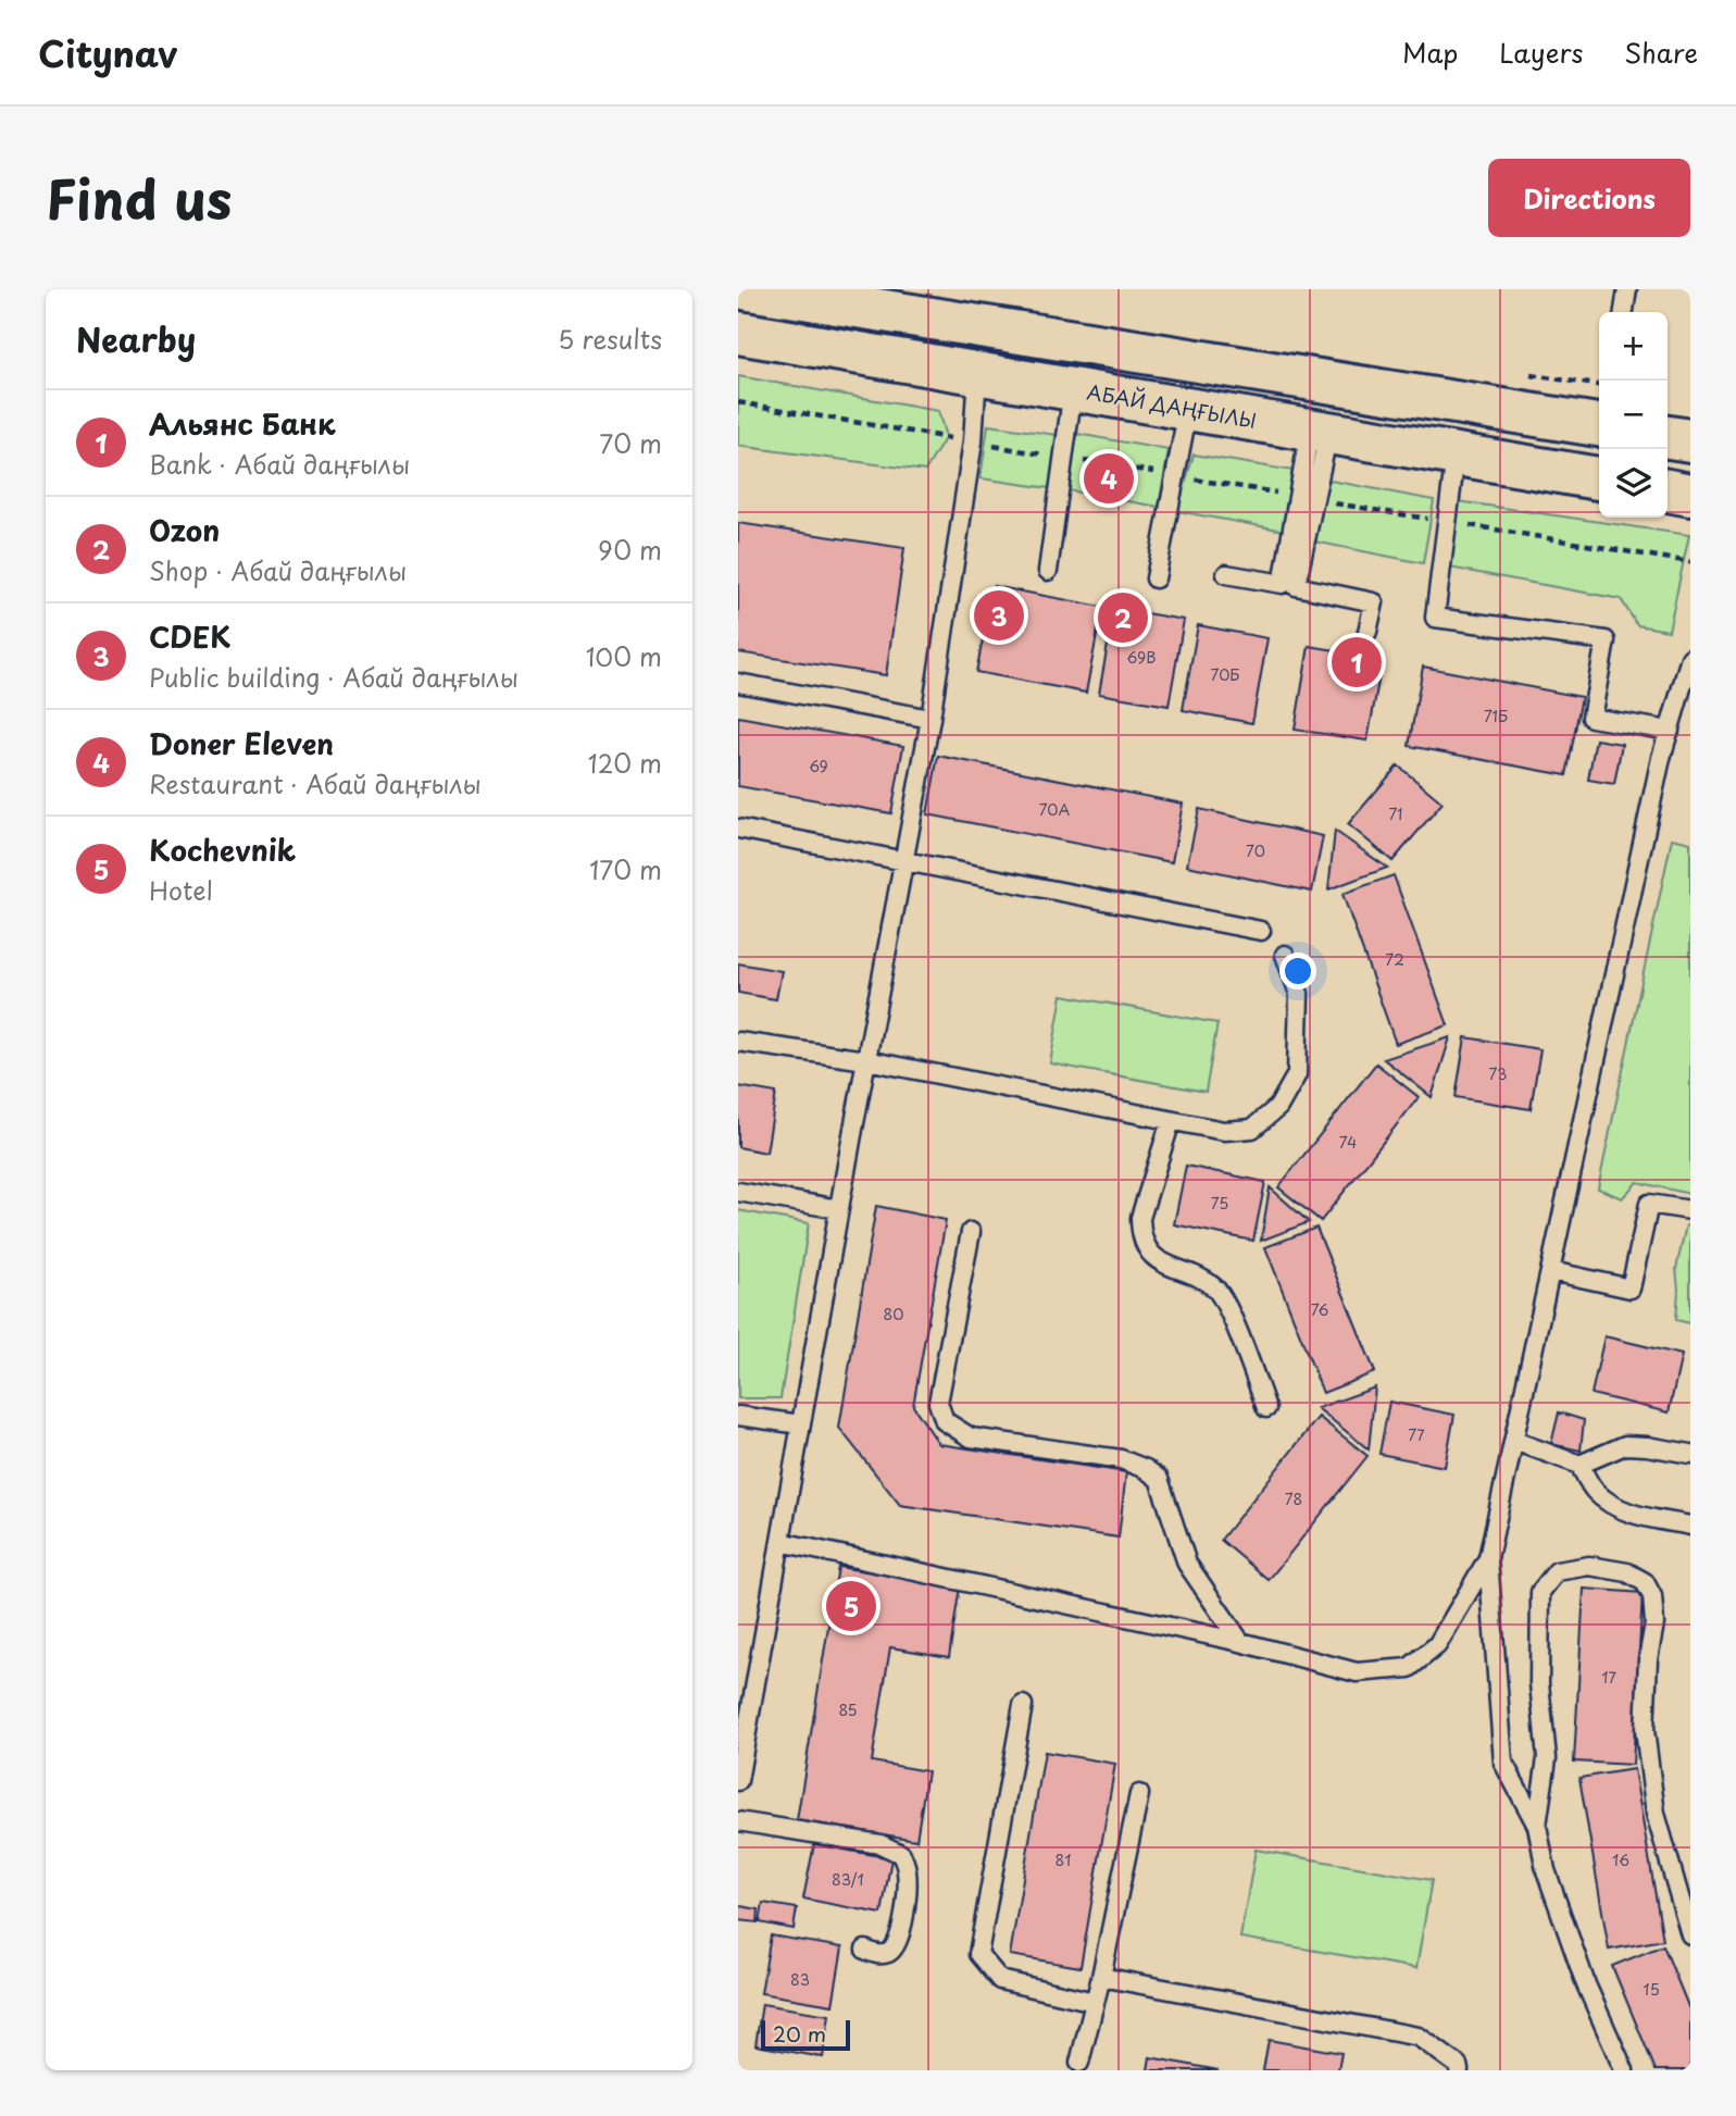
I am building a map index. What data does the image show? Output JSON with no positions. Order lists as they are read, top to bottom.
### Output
{
  "streets": {
    "main road": ["АБАЙ ДАҢҒЫЛЫ"]
  },
  "house_numbers": [
    "69В",
    "70Б",
    "71Б",
    "69",
    "70А",
    "71",
    "70",
    "72",
    "73",
    "74",
    "75",
    "76",
    "80",
    "77",
    "78",
    "17",
    "85",
    "81",
    "16",
    "83/1",
    "83",
    "15"
  ],
  "scale_bar": "20 m",
  "page": {
    "header": "Citynav",
    "nav": ["Map", "Layers", "Share"],
    "title": "Find us",
    "buttons": "Directions",
    "heading": ["Nearby", "5 results"],
    "map_buttons": ["+", "−"],
    "list": [
      {
        "mark": "1",
        "name": "Альянс Банк",
        "note": "Bank · Абай даңғылы",
        "value": "70 m"
      },
      {
        "mark": "2",
        "name": "Ozon",
        "note": "Shop · Абай даңғылы",
        "value": "90 m"
      },
      {
        "mark": "3",
        "name": "CDEK",
        "note": "Public building · Абай даңғылы",
        "value": "100 m"
      },
      {
        "mark": "4",
        "name": "Doner Eleven",
        "note": "Restaurant · Абай даңғылы",
        "value": "120 m"
      },
      {
        "mark": "5",
        "name": "Kochevnik",
        "note": "Hotel",
        "value": "170 m"
      }
    ],
    "pins": [
      "4",
      "3",
      "2",
      "1",
      "5"
    ],
    "scale": "20 m"
  }
}
